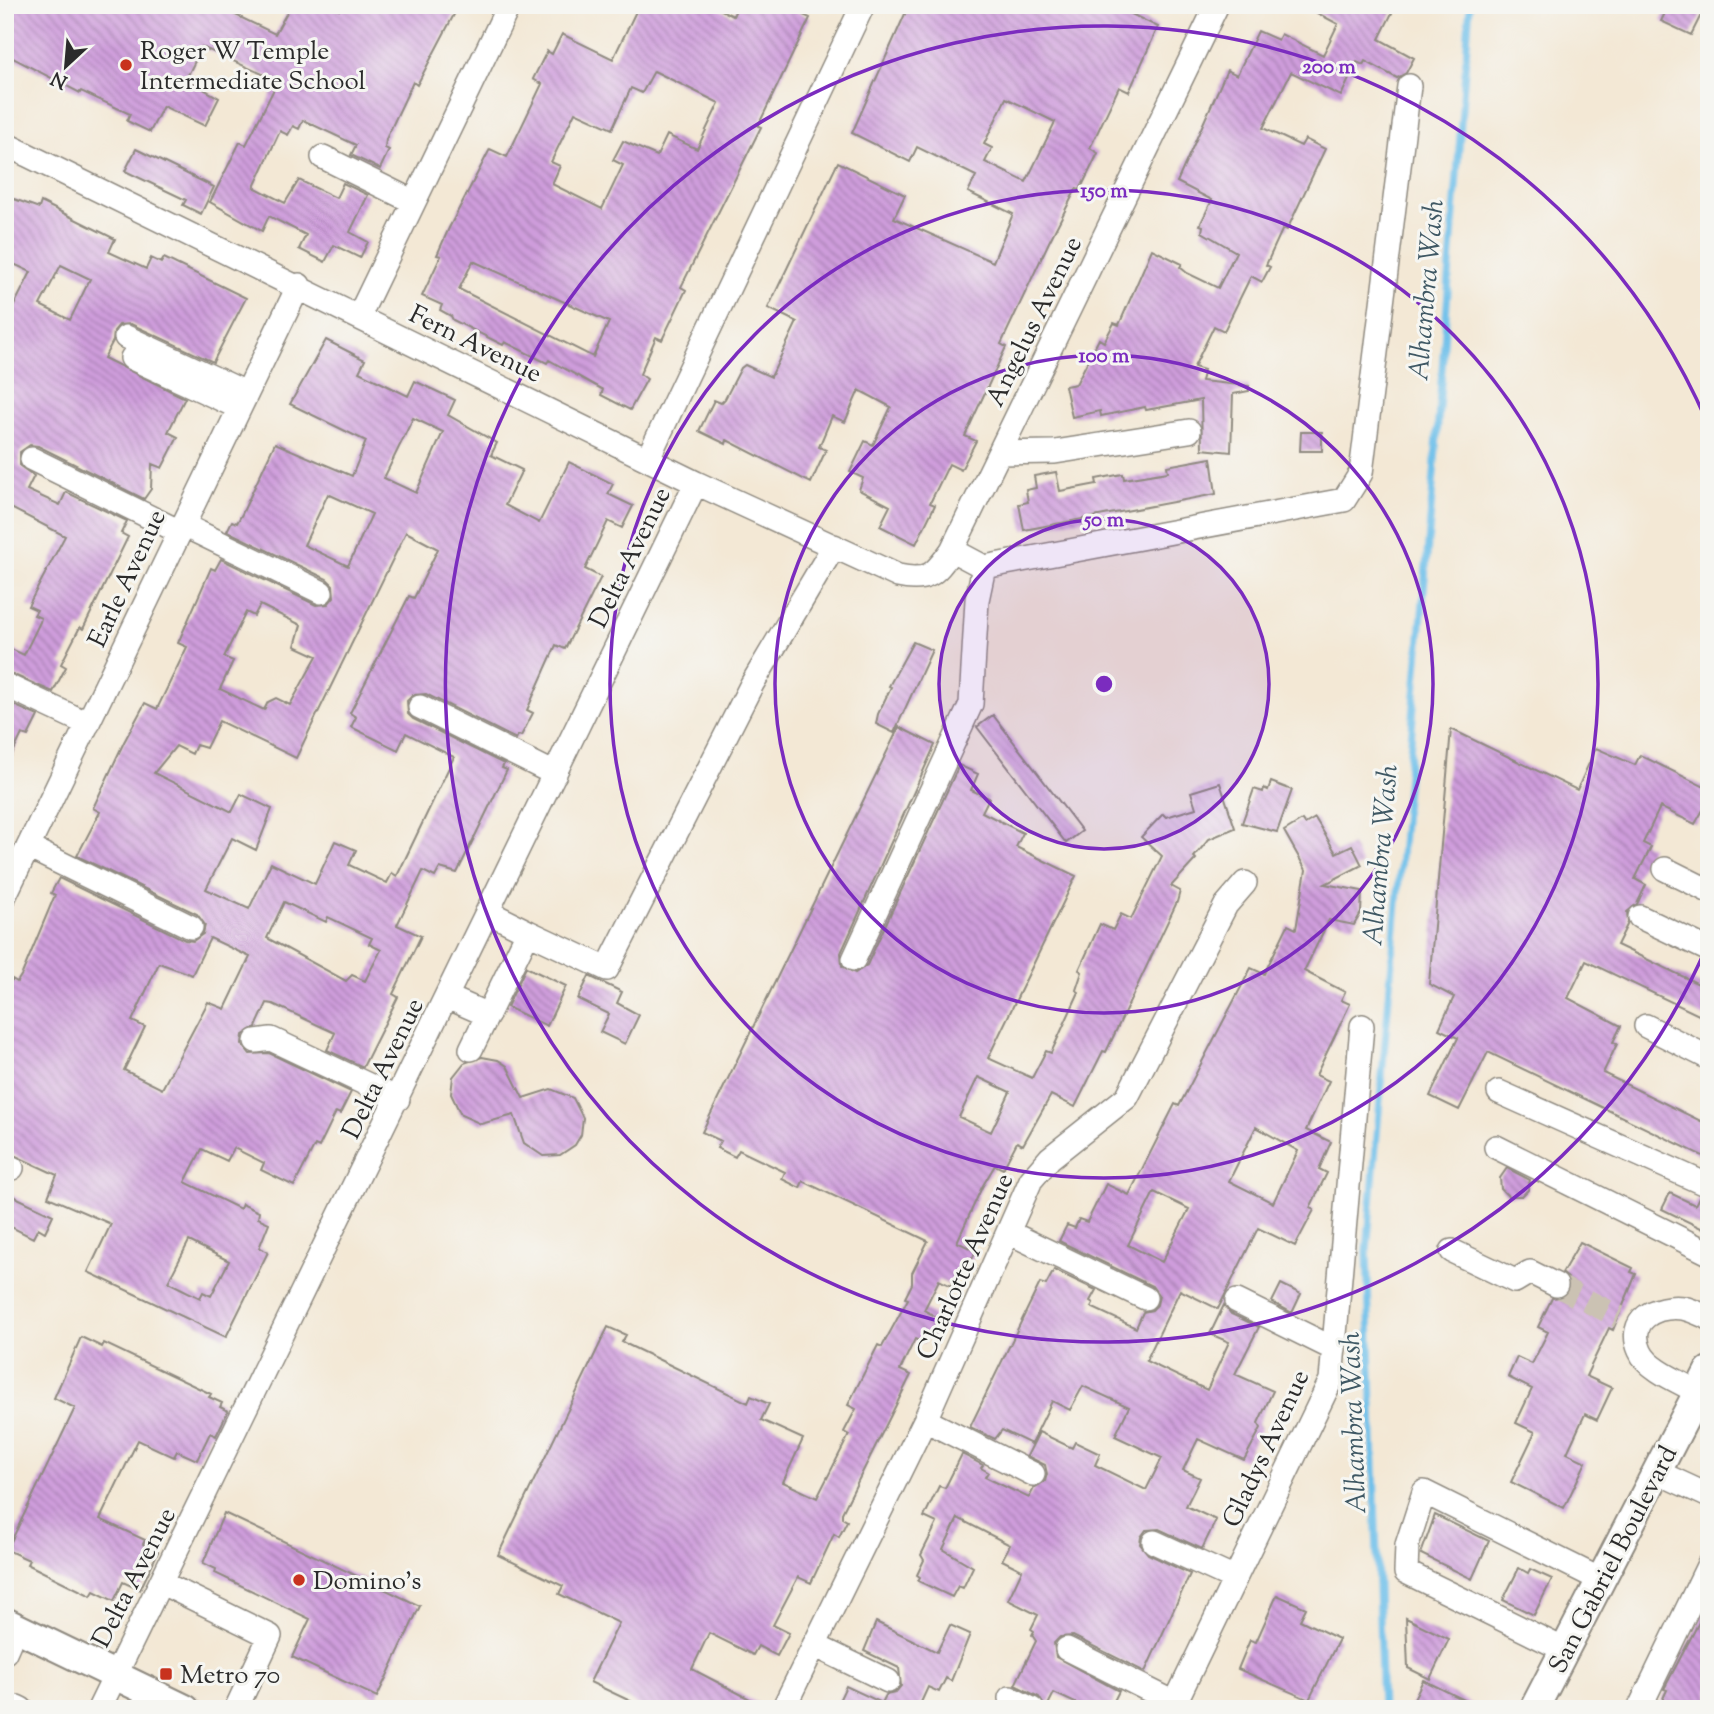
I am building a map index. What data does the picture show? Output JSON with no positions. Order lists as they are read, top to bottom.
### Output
{
  "streets": {
    "main road": ["San Gabriel Boulevard"],
    "street": [
      "Angelus Avenue",
      "Fern Avenue",
      "Delta Avenue",
      "Earle Avenue",
      "Charlotte Avenue",
      "Gladys Avenue"
    ]
  },
  "crossings": [
    ["Angelus Avenue", "Fern Avenue"],
    ["Fern Avenue", "Delta Avenue"],
    ["Fern Avenue", "Earle Avenue"]
  ],
  "water": ["Alhambra Wash"],
  "places": {
    "other": ["Roger W Temple Intermediate School", "Domino's"],
    "transit": ["Metro 70"]
  },
  "north": "bottom left",
  "rings": [
    "200 m",
    "150 m",
    "100 m",
    "50 m"
  ]
}
